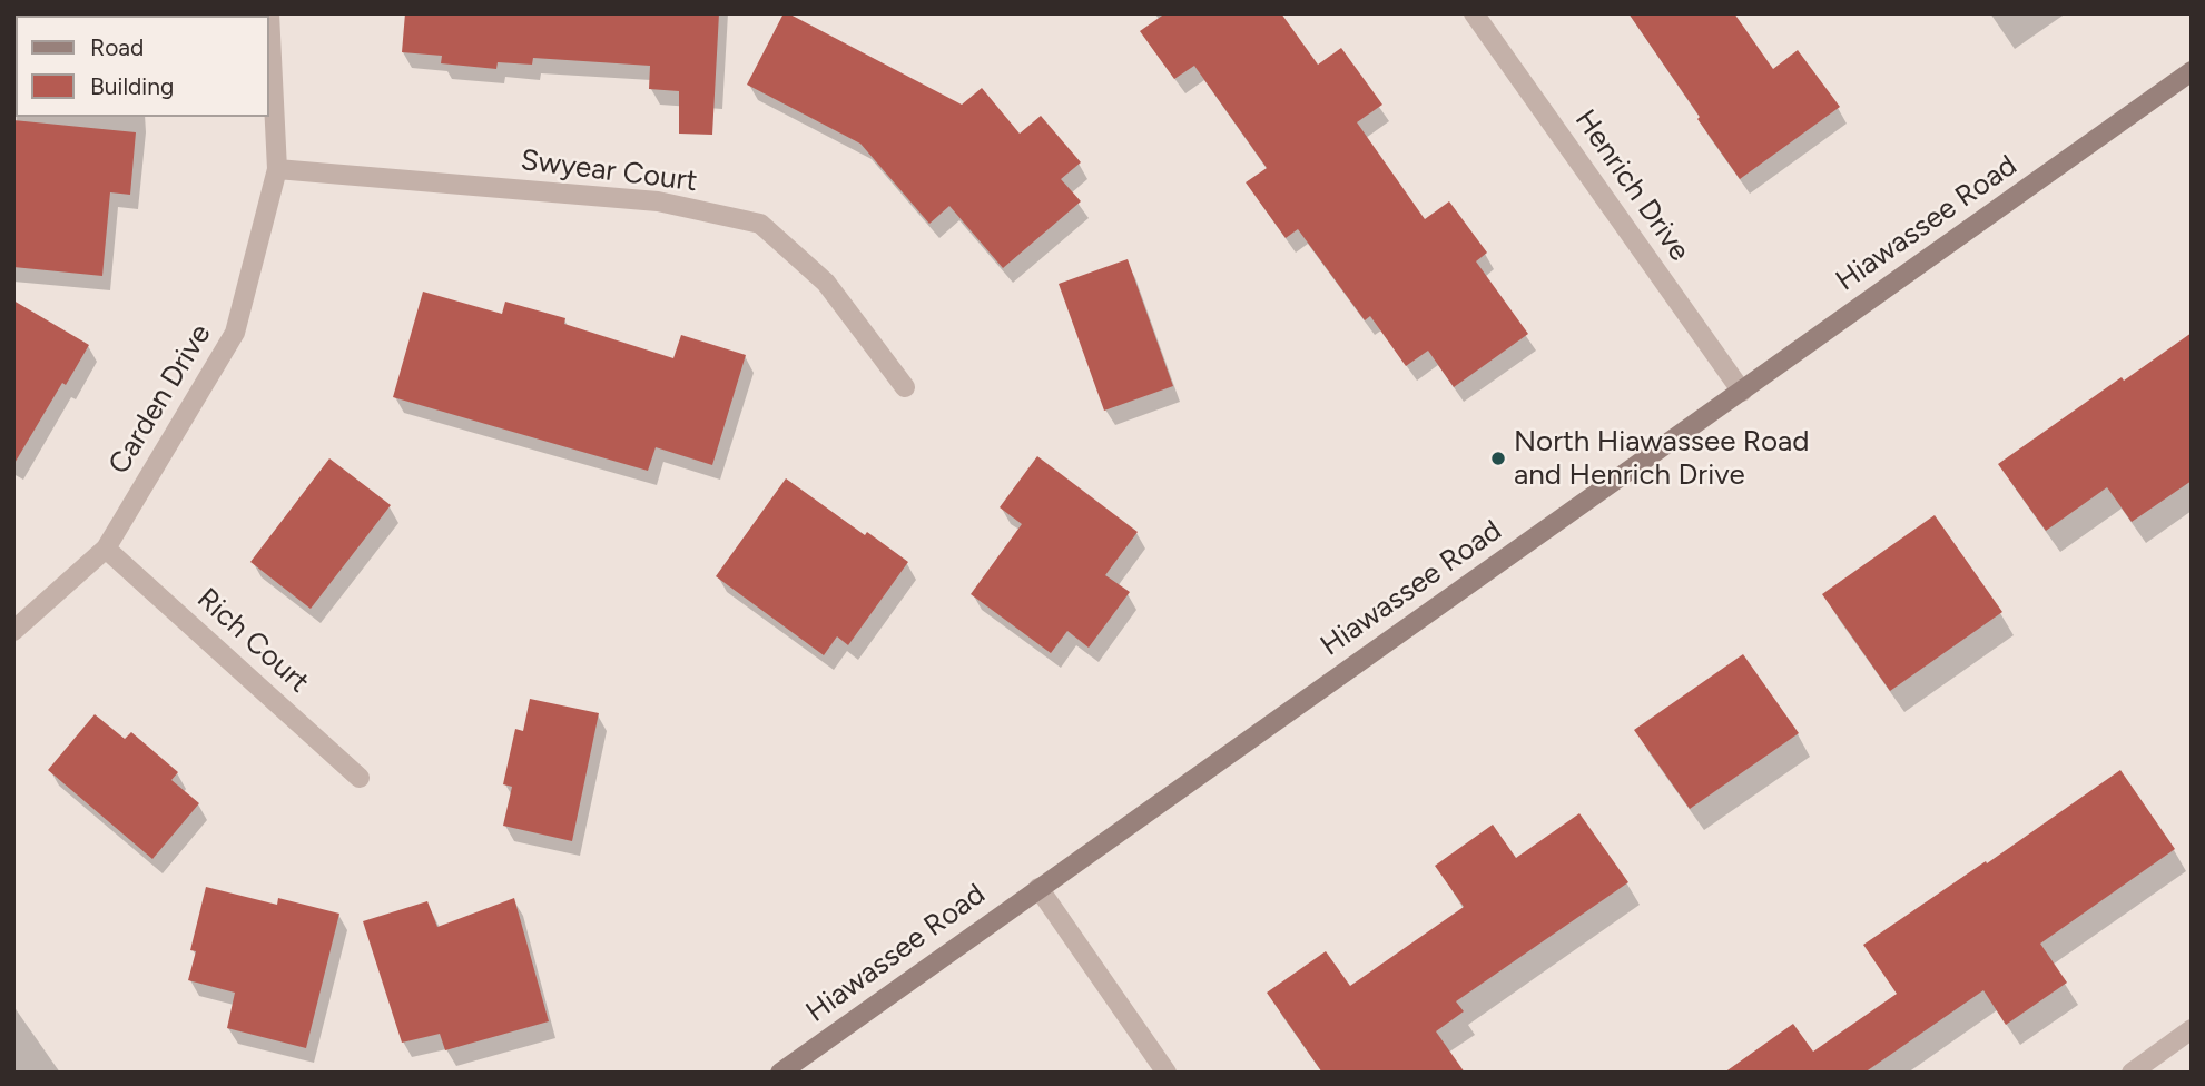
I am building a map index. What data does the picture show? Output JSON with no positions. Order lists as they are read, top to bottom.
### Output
{
  "streets": {
    "main road": ["Hiawassee Road"],
    "street": [
      "Swyear Court",
      "Henrich Drive",
      "Carden Drive",
      "Rich Court"
    ]
  },
  "crossings": [
    ["Swyear Court", "Carden Drive"],
    ["Henrich Drive", "Hiawassee Road"],
    ["Carden Drive", "Rich Court"]
  ],
  "places": ["North Hiawassee Road and Henrich Drive"],
  "legend": ["Road", "Building"]
}
